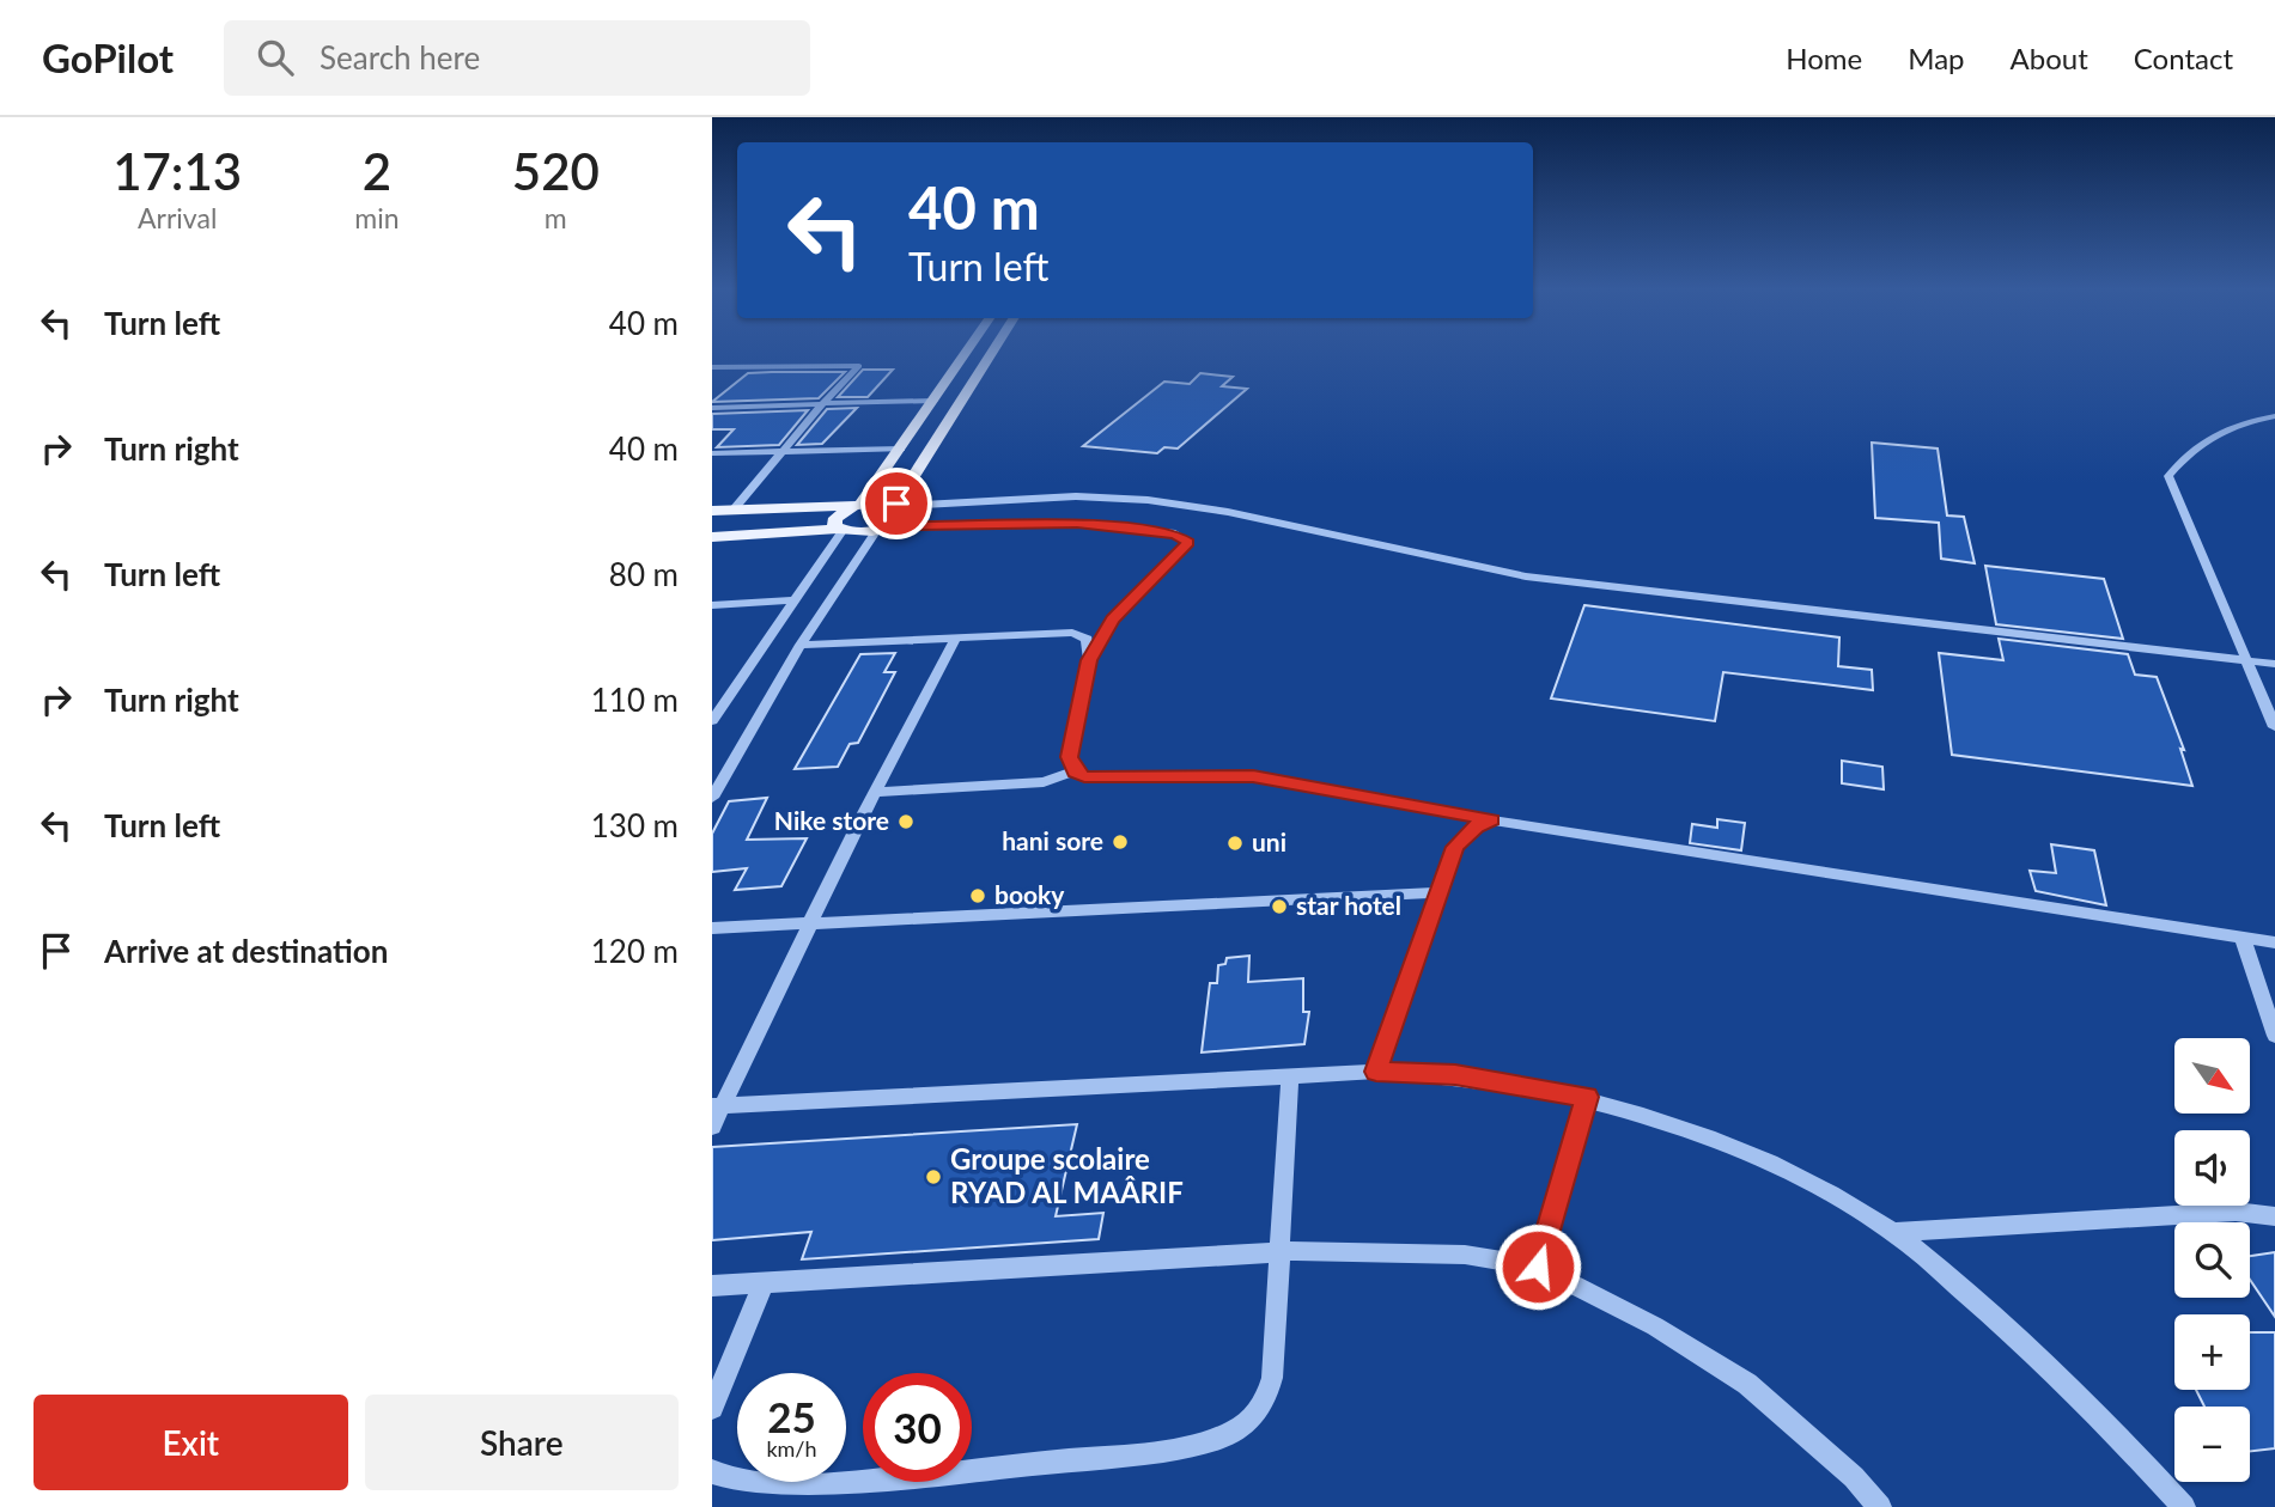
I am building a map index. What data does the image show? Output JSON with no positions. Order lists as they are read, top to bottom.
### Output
{
  "places": [
    "Nike store",
    "hani sore",
    "uni",
    "booky",
    "star hotel",
    "Groupe scolaire RYAD AL MAÂRIF"
  ],
  "north": "bottom right",
  "page": {
    "header": "GoPilot",
    "search": "Search here",
    "nav": [
      "Home",
      "Map",
      "About",
      "Contact"
    ],
    "eta": [
      "17:13",
      "Arrival",
      "2",
      "min",
      "520",
      "m"
    ],
    "turn": ["40 m", "Turn left"],
    "list": [
      {
        "name": "Turn left",
        "value": "40 m"
      },
      {
        "name": "Turn right",
        "value": "40 m"
      },
      {
        "name": "Turn left",
        "value": "80 m"
      },
      {
        "name": "Turn right",
        "value": "110 m"
      },
      {
        "name": "Turn left",
        "value": "130 m"
      },
      {
        "name": "Arrive at destination",
        "value": "120 m"
      }
    ],
    "map_buttons": ["+", "−"],
    "speed": "25 km/h",
    "limit": "30",
    "buttons": ["Exit", "Share"]
  }
}
